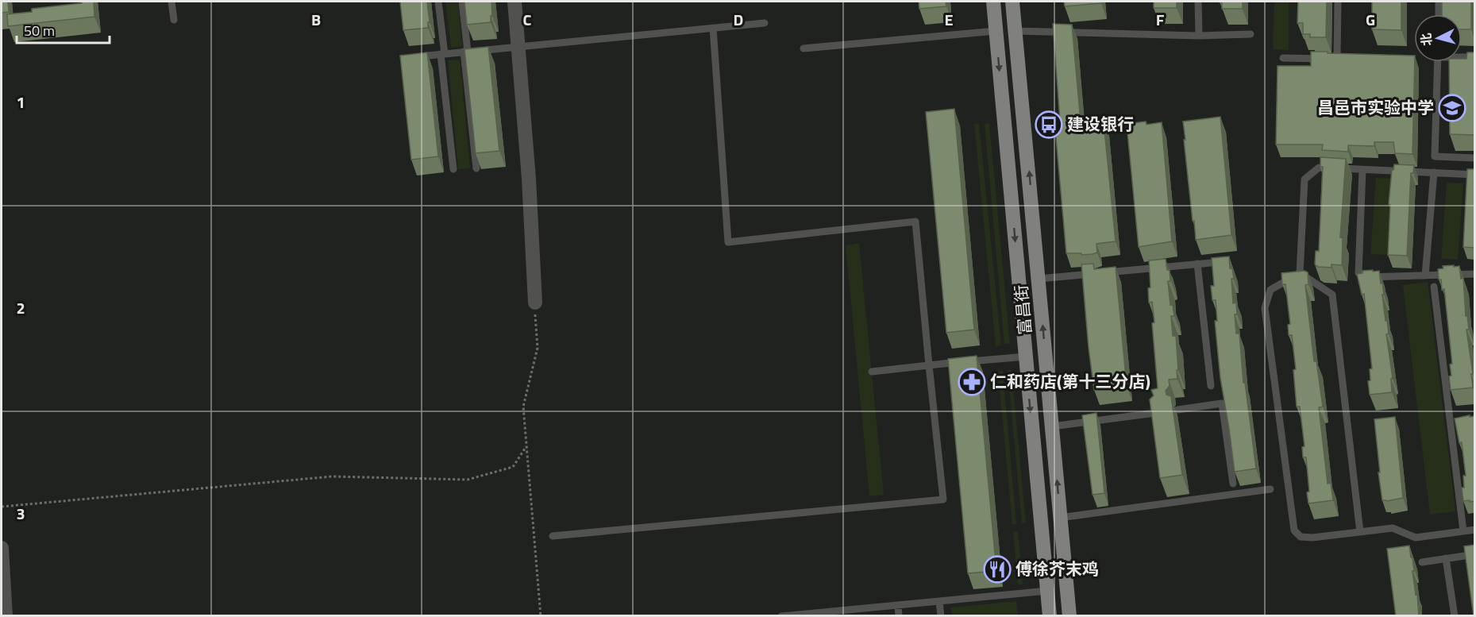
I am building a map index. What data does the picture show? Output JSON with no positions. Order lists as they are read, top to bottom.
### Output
{
  "streets": {
    "main road": ["富昌街"]
  },
  "places": {
    "school or university": ["昌邑市实验中学"],
    "bus stop": ["建设银行"],
    "pharmacy": ["仁和药店(第十三分店)"],
    "restaurant": ["傅徐芥末鸡"]
  },
  "scale_bar": "50 m",
  "north": "left",
  "grid": {
    "columns": [
      "B",
      "C",
      "D",
      "E",
      "F",
      "G"
    ],
    "rows": ["1", "2", "3"]
  }
}
